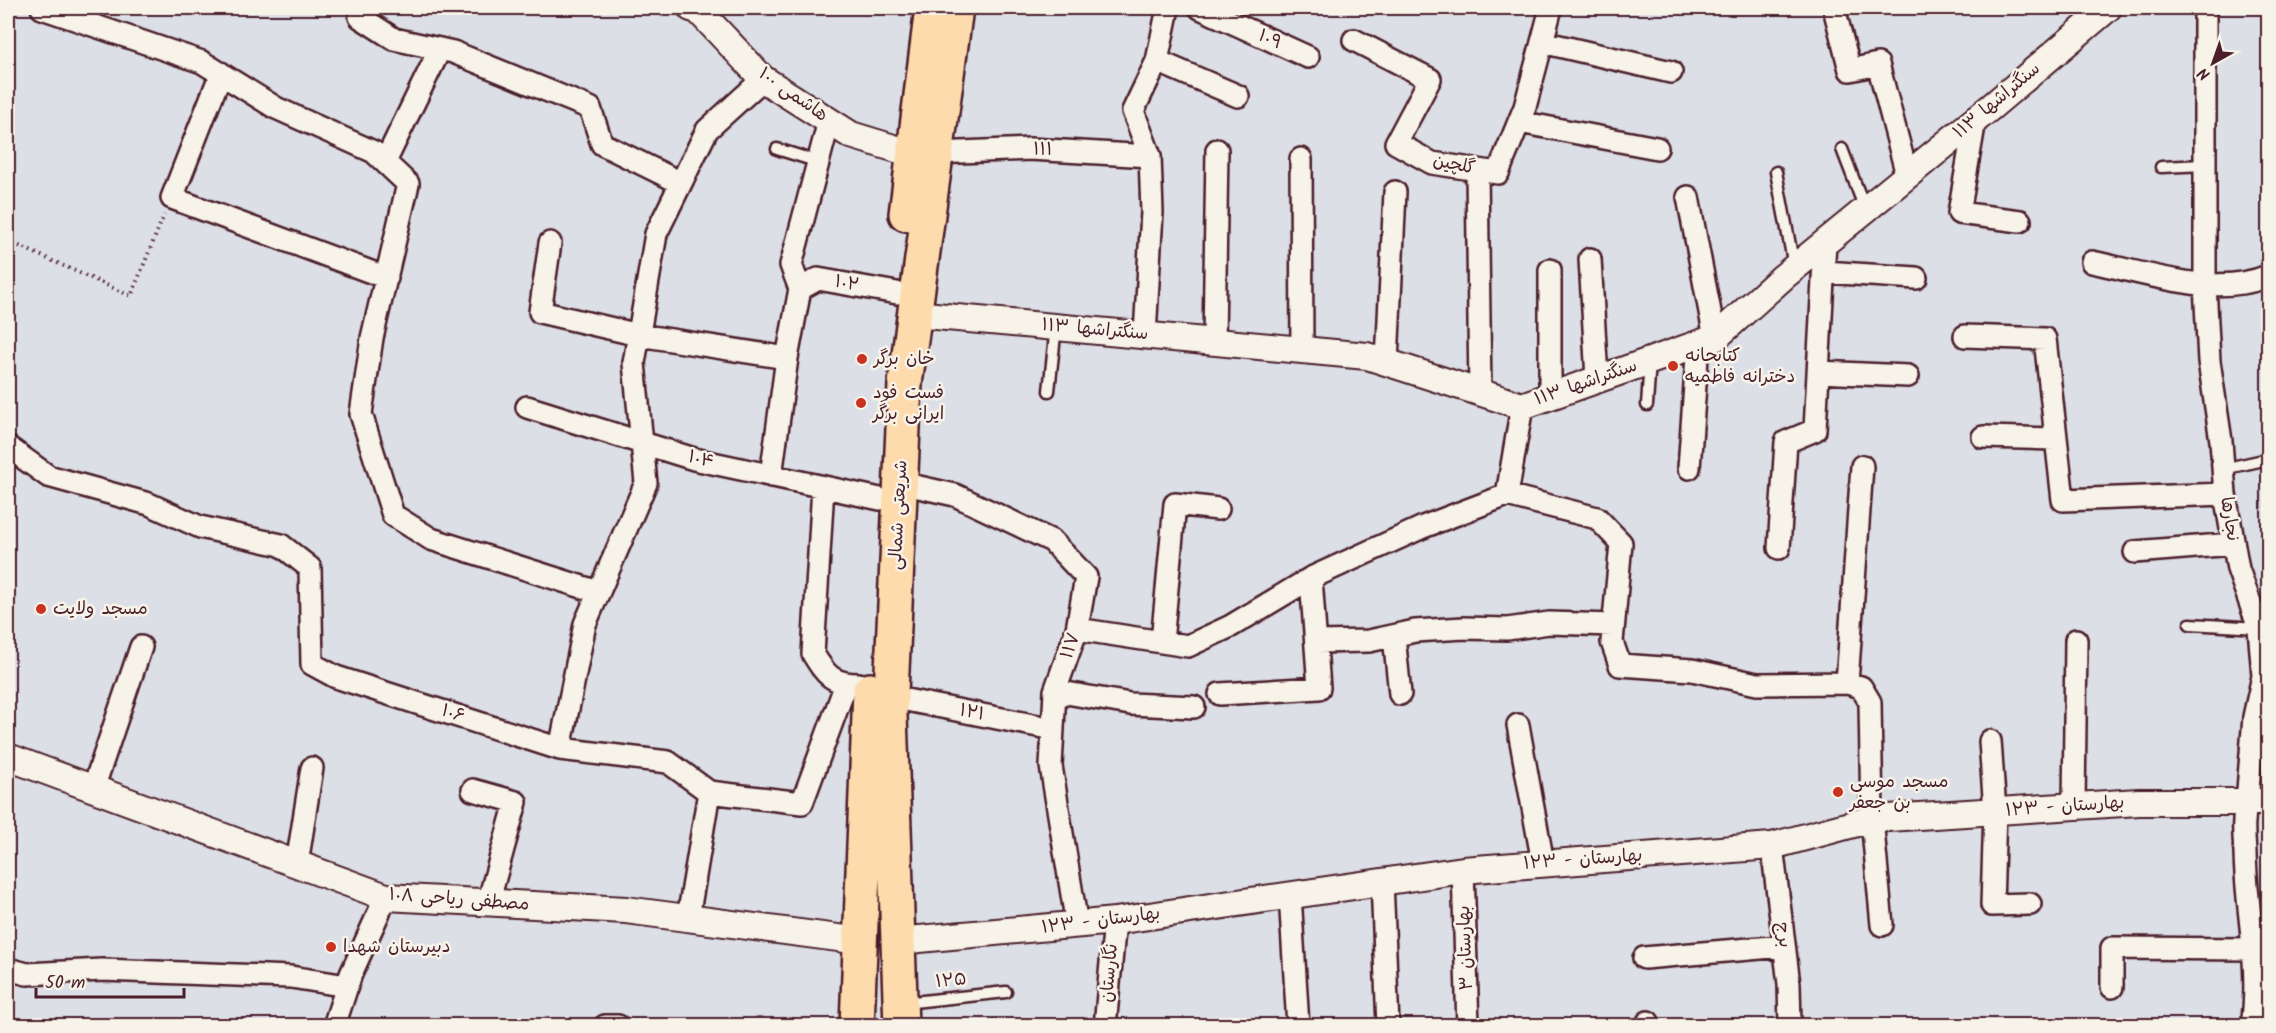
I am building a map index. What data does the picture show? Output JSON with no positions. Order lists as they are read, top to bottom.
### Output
{
  "streets": {
    "main road": ["شریعتی شمالی"],
    "street": [
      "۱۰۹",
      "هاشمی ۱۰۰",
      "سنگتراشها ۱۱۳",
      "۱۱۱",
      "گلچین",
      "۱۰۲",
      "۱۰۴",
      "نجارها",
      "۱۱۷",
      "۱۲۱",
      "۱۰۶",
      "بهارستان - ۱۲۳",
      "مصطفی ریاحی ۱۰۸",
      "برج",
      "بهارستان ۳",
      "نگارستان"
    ],
    "lane": ["۱۲۵"]
  },
  "crossings": [
    ["هاشمی ۱۰۰", "۱۱۱"],
    ["هاشمی ۱۰۰", "شریعتی شمالی"],
    ["سنگتراشها ۱۱۳", "۱۰۲"],
    ["سنگتراشها ۱۱۳", "شریعتی شمالی"],
    ["۱۱۱", "شریعتی شمالی"],
    ["۱۰۲", "شریعتی شمالی"],
    ["۱۰۴", "شریعتی شمالی"],
    ["۱۰۴", "۱۱۷"],
    ["شریعتی شمالی", "۱۱۷"],
    ["شریعتی شمالی", "۱۲۱"],
    ["شریعتی شمالی", "۱۰۶"],
    ["شریعتی شمالی", "بهارستان - ۱۲۳"],
    ["شریعتی شمالی", "مصطفی ریاحی ۱۰۸"],
    ["شریعتی شمالی", "۱۲۵"],
    ["نجارها", "بهارستان - ۱۲۳"],
    ["۱۱۷", "۱۲۱"],
    ["۱۱۷", "بهارستان - ۱۲۳"],
    ["۱۲۱", "۱۰۶"],
    ["بهارستان - ۱۲۳", "برج"],
    ["بهارستان - ۱۲۳", "بهارستان ۳"],
    ["بهارستان - ۱۲۳", "نگارستان"]
  ],
  "places": [
    "خان برگر",
    "کتابحانه دخترانه فاطمیه",
    "فست فود ایرانی برگر",
    "مسجد ولایت",
    "مسجد موسی بن جعفر",
    "دبیرستان شهدا"
  ],
  "scale_bar": "50 m",
  "north": "bottom left"
}
